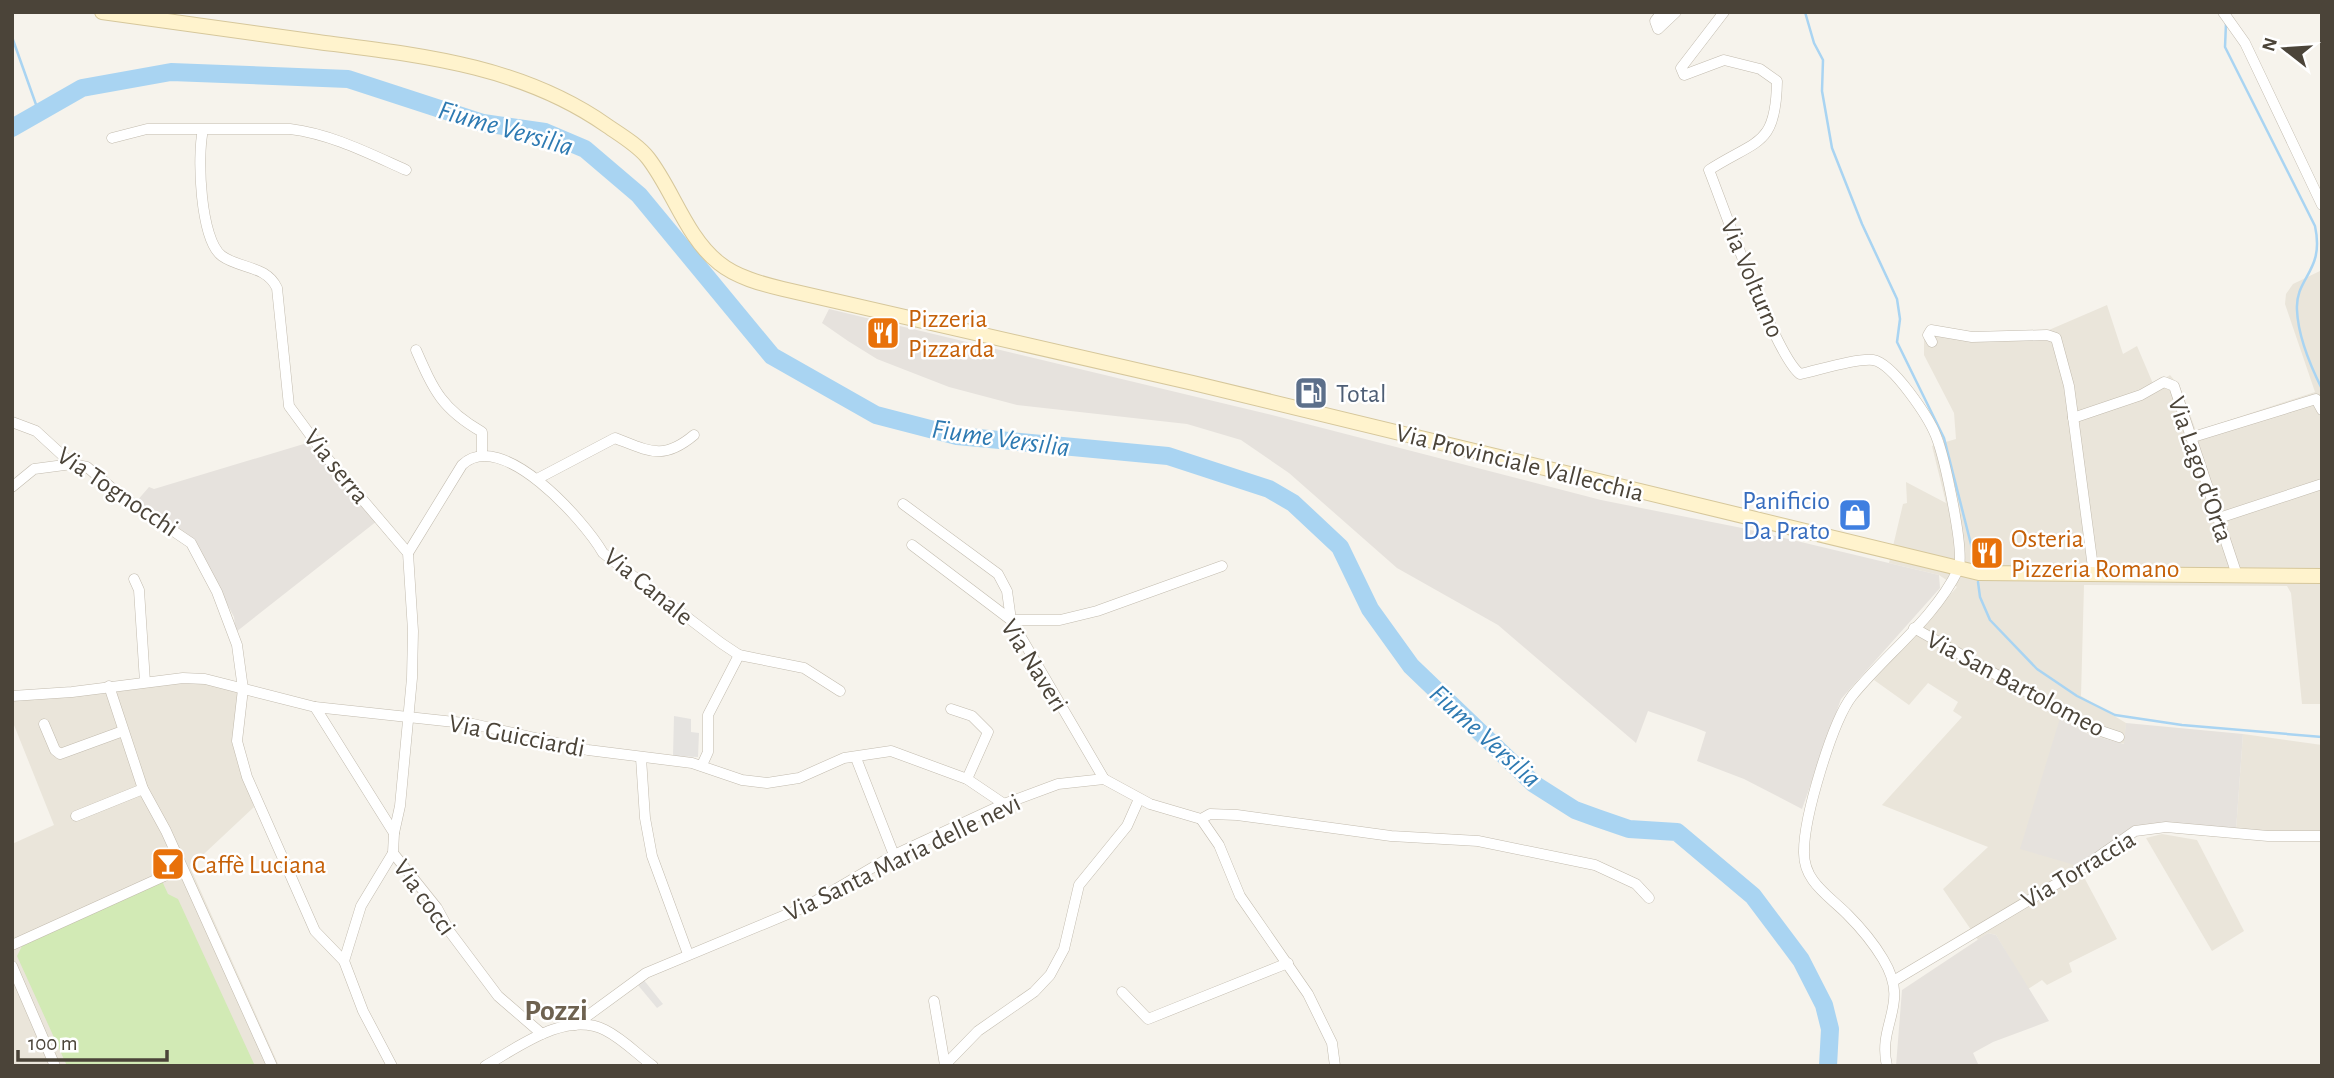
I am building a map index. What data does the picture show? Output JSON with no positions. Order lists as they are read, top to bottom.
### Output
{
  "streets": {
    "main road": ["Via Provinciale Vallecchia"],
    "street": [
      "Via Volturno",
      "Via serra",
      "Via Lago d'Orta",
      "Via Tognocchi",
      "Via Canale",
      "Via Naveri",
      "Via San Bartolomeo",
      "Via Guicciardi",
      "Via Santa Maria delle nevi",
      "Via Torraccia",
      "Via cocci"
    ]
  },
  "crossings": [
    ["Via Volturno", "Via Provinciale Vallecchia"],
    ["Via Volturno", "Via San Bartolomeo"],
    ["Via Provinciale Vallecchia", "Via Lago d'Orta"],
    ["Via Provinciale Vallecchia", "Via San Bartolomeo"],
    ["Via Tognocchi", "Via Guicciardi"],
    ["Via Naveri", "Via Santa Maria delle nevi"],
    ["Via San Bartolomeo", "Via Torraccia"],
    ["Via Guicciardi", "Via Santa Maria delle nevi"],
    ["Via Guicciardi", "Via cocci"]
  ],
  "districts": ["Pozzi"],
  "water": ["Fiume Versilia"],
  "places": {
    "restaurant": ["Pizzeria Pizzarda", "Osteria Pizzeria Romano"],
    "fuel station": ["Total"],
    "shop": ["Panificio Da Prato"],
    "bar": ["Caffè Luciana"]
  },
  "scale_bar": "100 m",
  "north": "left"
}
